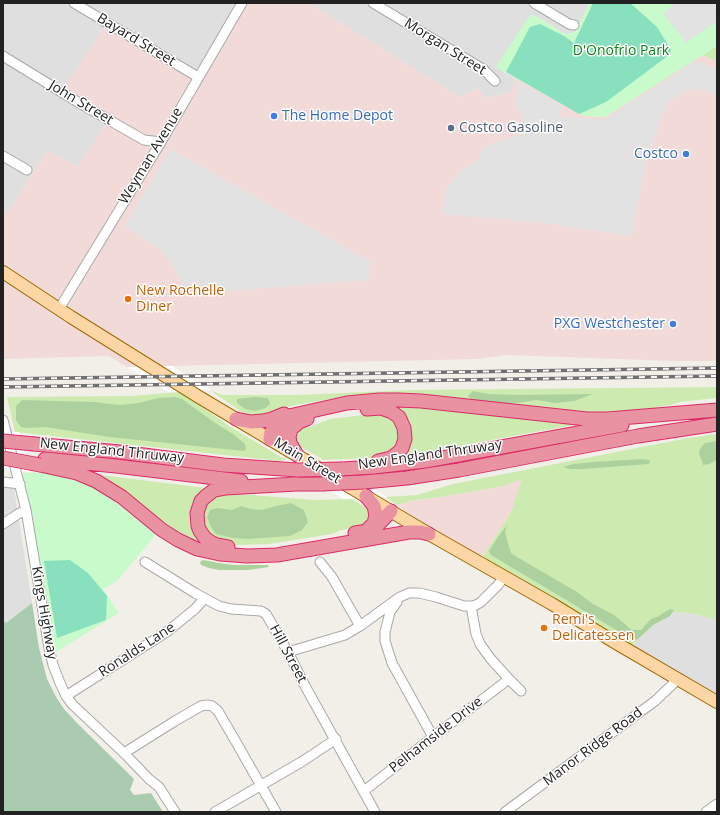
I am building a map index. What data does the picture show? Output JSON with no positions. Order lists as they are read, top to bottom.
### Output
{
  "streets": {
    "highway": ["New England Thruway"],
    "main road": ["Main Street"],
    "street": [
      "Bayard Street",
      "Morgan Street",
      "John Street",
      "Weyman Avenue",
      "Kings Highway",
      "Ronalds Lane",
      "Hill Street",
      "Pelhamside Drive",
      "Manor Ridge Road"
    ]
  },
  "crossings": [
    ["Bayard Street", "Weyman Avenue"],
    ["John Street", "Weyman Avenue"],
    ["Weyman Avenue", "Main Street"],
    ["Main Street", "Manor Ridge Road"],
    ["Kings Highway", "Ronalds Lane"],
    ["Ronalds Lane", "Hill Street"],
    ["Hill Street", "Pelhamside Drive"]
  ],
  "parks": ["D'Onofrio Park"],
  "places": [
    "The Home Depot",
    "Costco Gasoline",
    "Costco",
    "New Rochelle Diner",
    "PXG Westchester",
    "Remi's Delicatessen"
  ]
}
